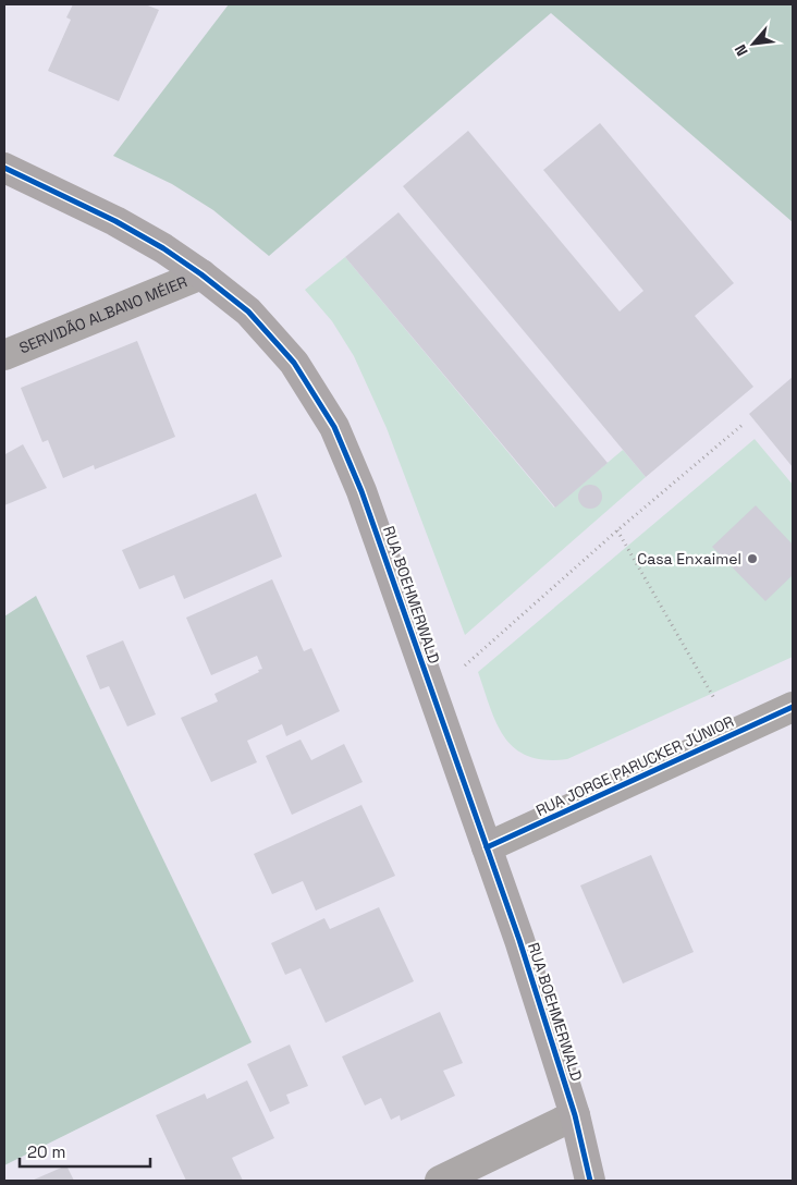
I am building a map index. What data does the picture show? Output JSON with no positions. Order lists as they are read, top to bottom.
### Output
{
  "streets": {
    "main road": ["RUA BOEHMERWALD"],
    "street": ["SERVIDÃO ALBANO MÉIER", "RUA JORGE PARUCKER JÚNIOR"]
  },
  "crossings": [
    ["SERVIDÃO ALBANO MÉIER", "RUA BOEHMERWALD"],
    ["RUA BOEHMERWALD", "RUA JORGE PARUCKER JÚNIOR"]
  ],
  "places": ["Casa Enxaimel"],
  "scale_bar": "20 m",
  "north": "bottom left"
}
